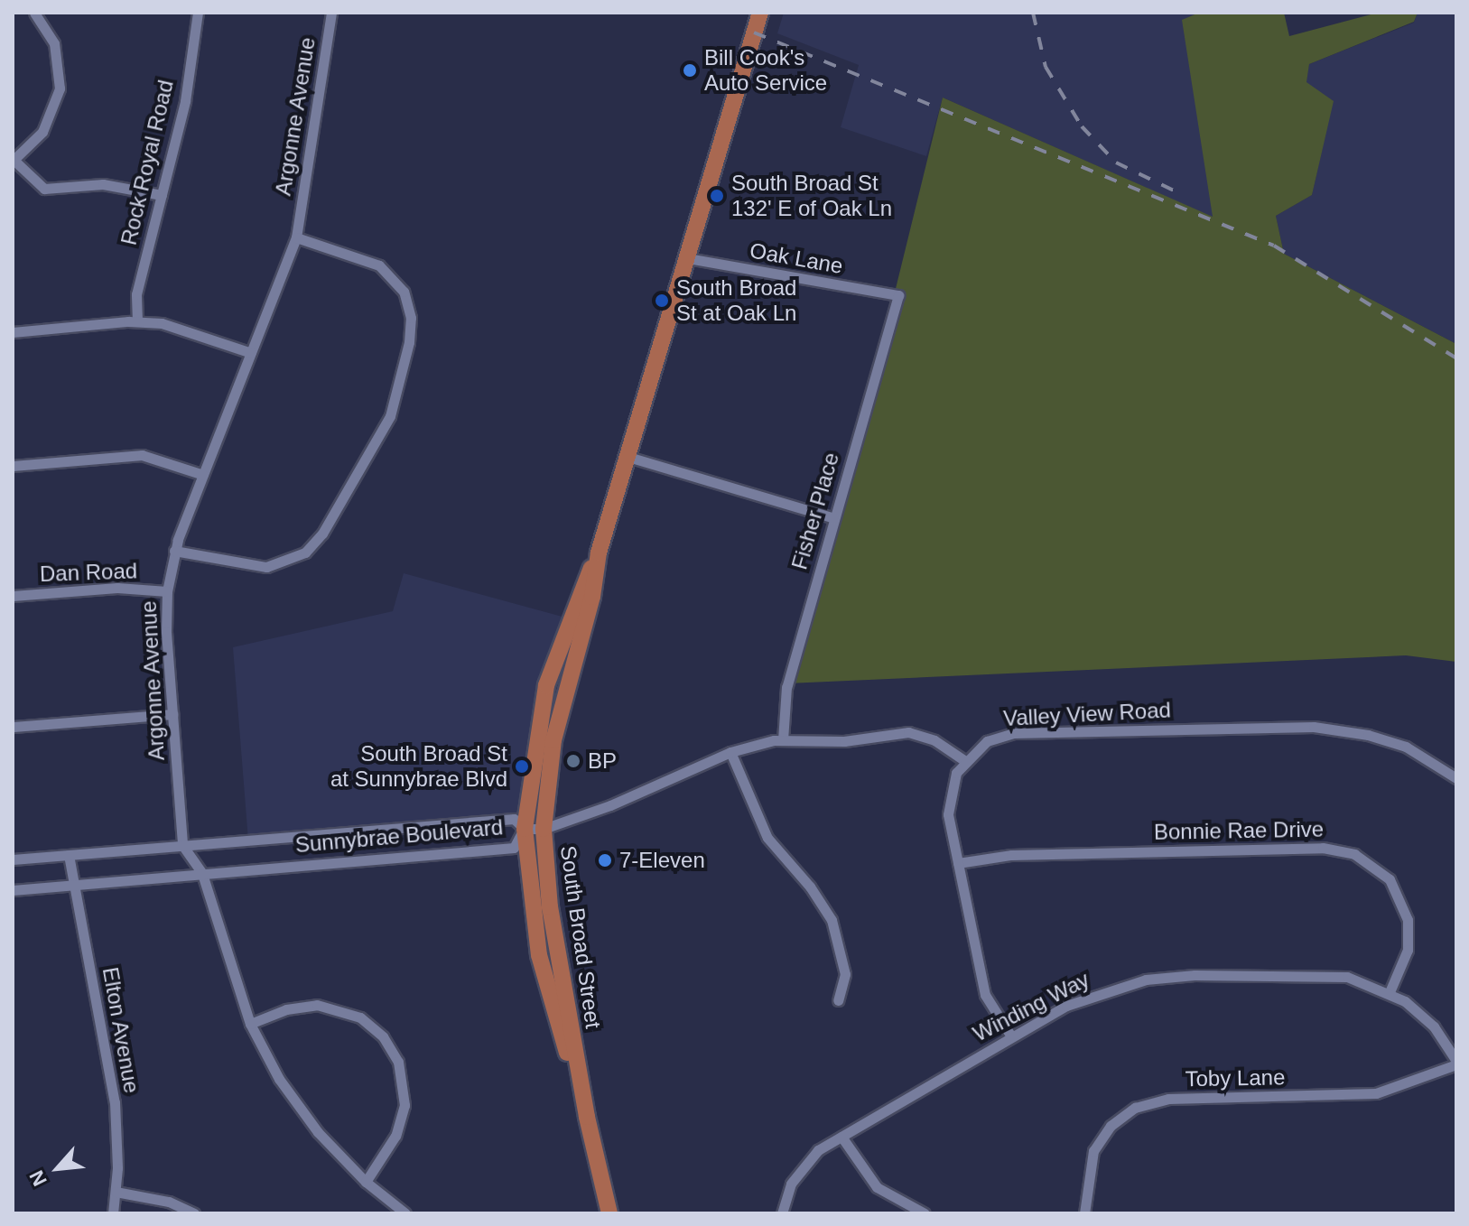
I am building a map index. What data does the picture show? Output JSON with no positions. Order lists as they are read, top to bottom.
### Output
{
  "streets": {
    "main road": ["South Broad Street"],
    "street": [
      "Argonne Avenue",
      "Rock Royal Road",
      "Oak Lane",
      "Fisher Place",
      "Dan Road",
      "Valley View Road",
      "Bonnie Rae Drive",
      "Sunnybrae Boulevard",
      "Winding Way",
      "Elton Avenue",
      "Toby Lane"
    ]
  },
  "crossings": [
    ["Argonne Avenue", "Dan Road"],
    ["Argonne Avenue", "Sunnybrae Boulevard"],
    ["Oak Lane", "Fisher Place"],
    ["Oak Lane", "South Broad Street"],
    ["Bonnie Rae Drive", "Winding Way"],
    ["Sunnybrae Boulevard", "South Broad Street"],
    ["Sunnybrae Boulevard", "Elton Avenue"],
    ["Winding Way", "Toby Lane"]
  ],
  "places": [
    "Bill Cook's Auto Service",
    "South Broad St 132' E of Oak Ln",
    "South Broad St at Oak Ln",
    "BP",
    "South Broad St at Sunnybrae Blvd",
    "7-Eleven"
  ],
  "north": "bottom left"
}
